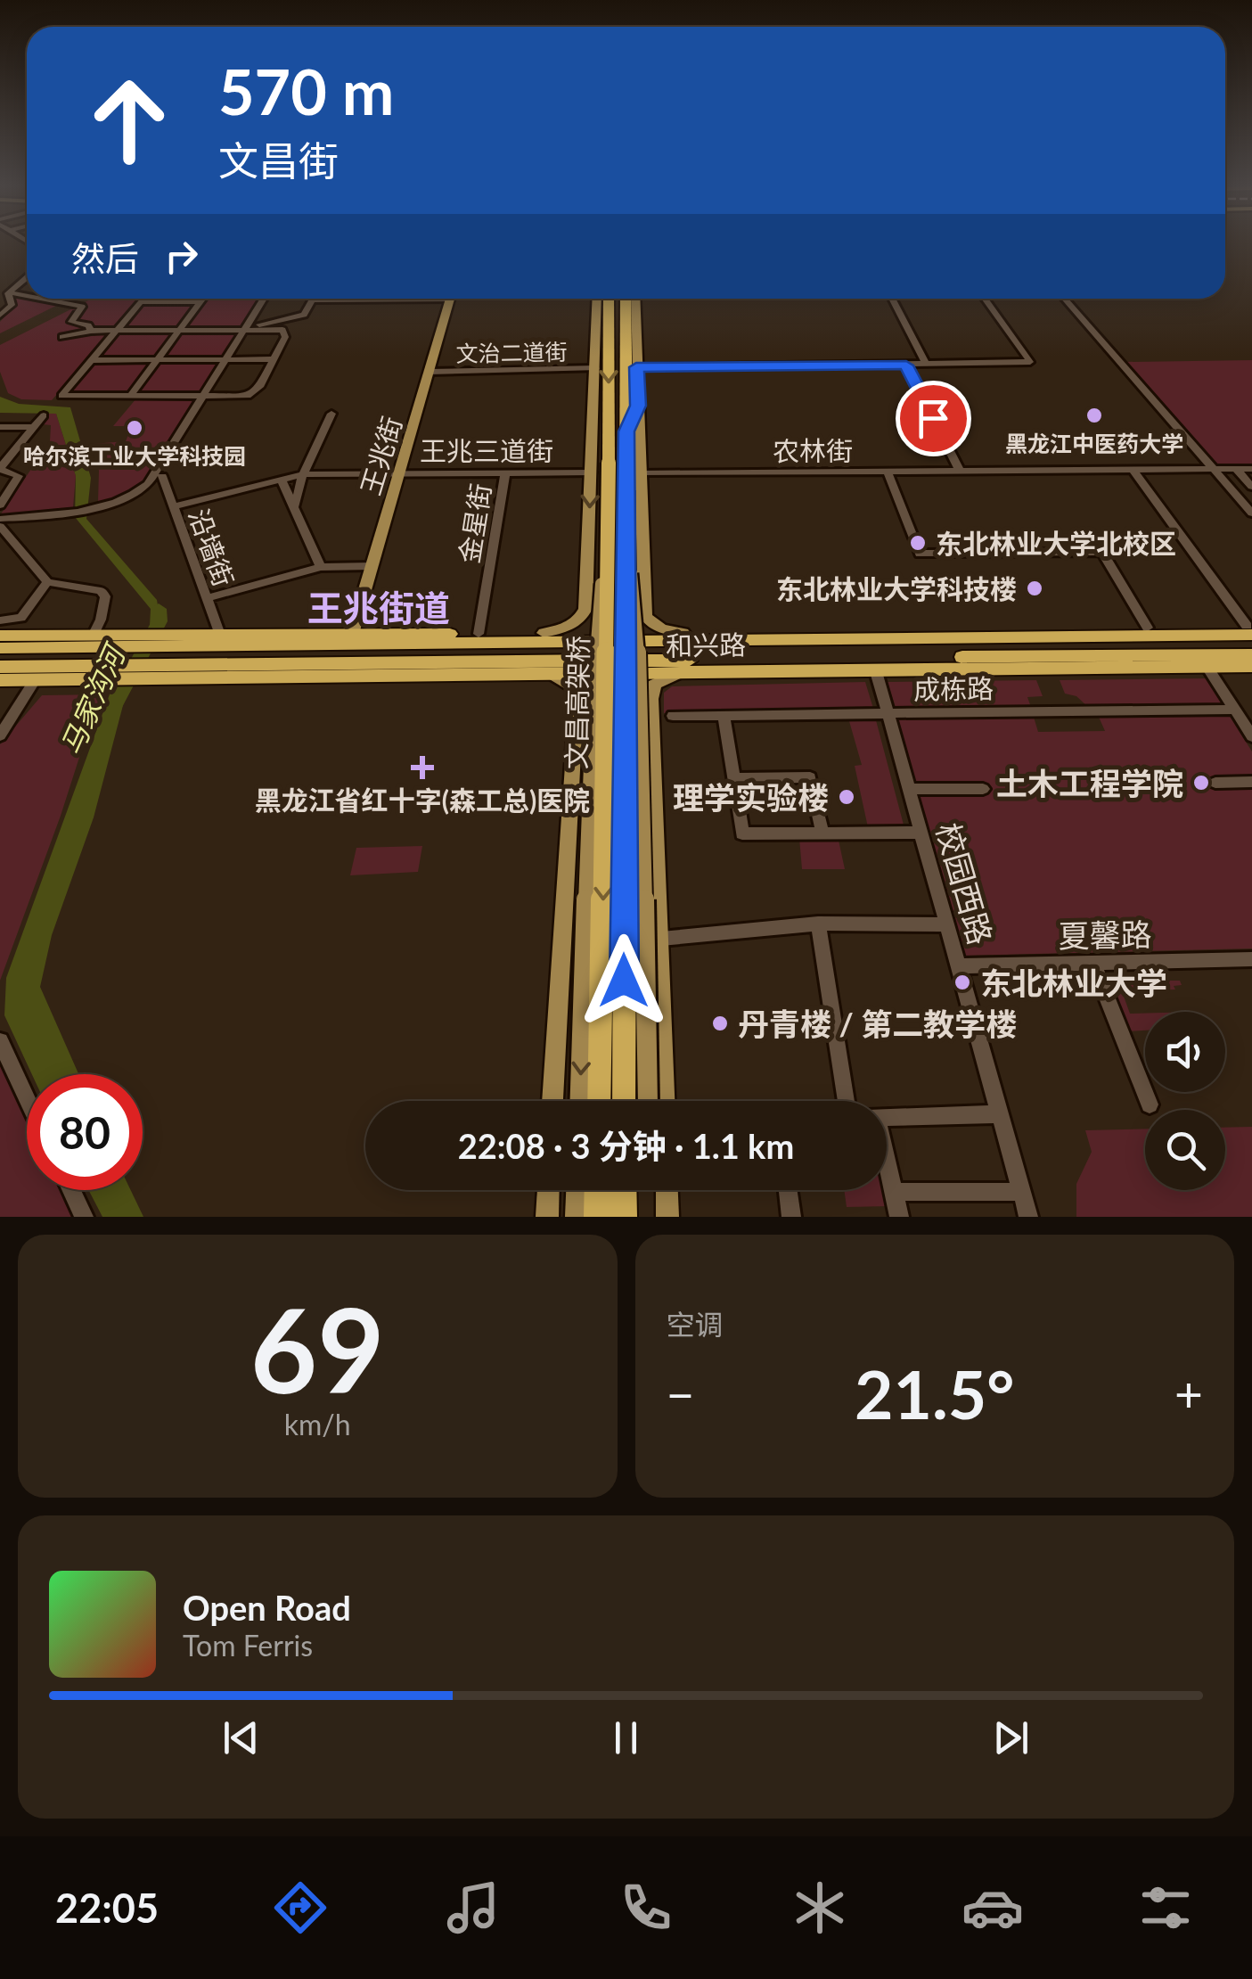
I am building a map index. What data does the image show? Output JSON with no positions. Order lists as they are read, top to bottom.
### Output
{
  "streets": {
    "highway": ["和兴路", "文昌高架桥"],
    "main road": ["王兆街"],
    "street": [
      "文治二道街",
      "王兆三道街",
      "农林街",
      "金星街",
      "沿墙街",
      "成栋路",
      "校园西路",
      "夏馨路"
    ]
  },
  "crossings": [
    ["文治二道街", "王兆街"],
    ["王兆三道街", "王兆街"],
    ["王兆三道街", "金星街"],
    ["王兆三道街", "沿墙街"],
    ["王兆三道街", "文昌高架桥"],
    ["王兆街", "和兴路"],
    ["金星街", "和兴路"],
    ["沿墙街", "和兴路"],
    ["和兴路", "校园西路"],
    ["成栋路", "校园西路"],
    ["校园西路", "夏馨路"]
  ],
  "districts": ["王兆街道"],
  "water": ["马家沟河"],
  "places": {
    "other": [
      "黑龙江中医药大学",
      "哈尔滨工业大学科技园",
      "东北林业大学北校区",
      "东北林业大学科技楼",
      "土木工程学院",
      "理学实验楼",
      "东北林业大学",
      "丹青楼 / 第二教学楼"
    ],
    "health": ["黑龙江省红十字(森工总)医院"]
  },
  "page": {
    "turn": ["570 m", "文昌街"],
    "then": "然后",
    "limit": "80",
    "trip": "22:08 · 3 分钟 · 1.1 km",
    "tile": [
      ["69", "km/h"],
      "空调"
    ],
    "heat": ["−", "21.5°", "+"],
    "song": ["Open Road", "Tom Ferris"],
    "tabs": "22:05"
  }
}
